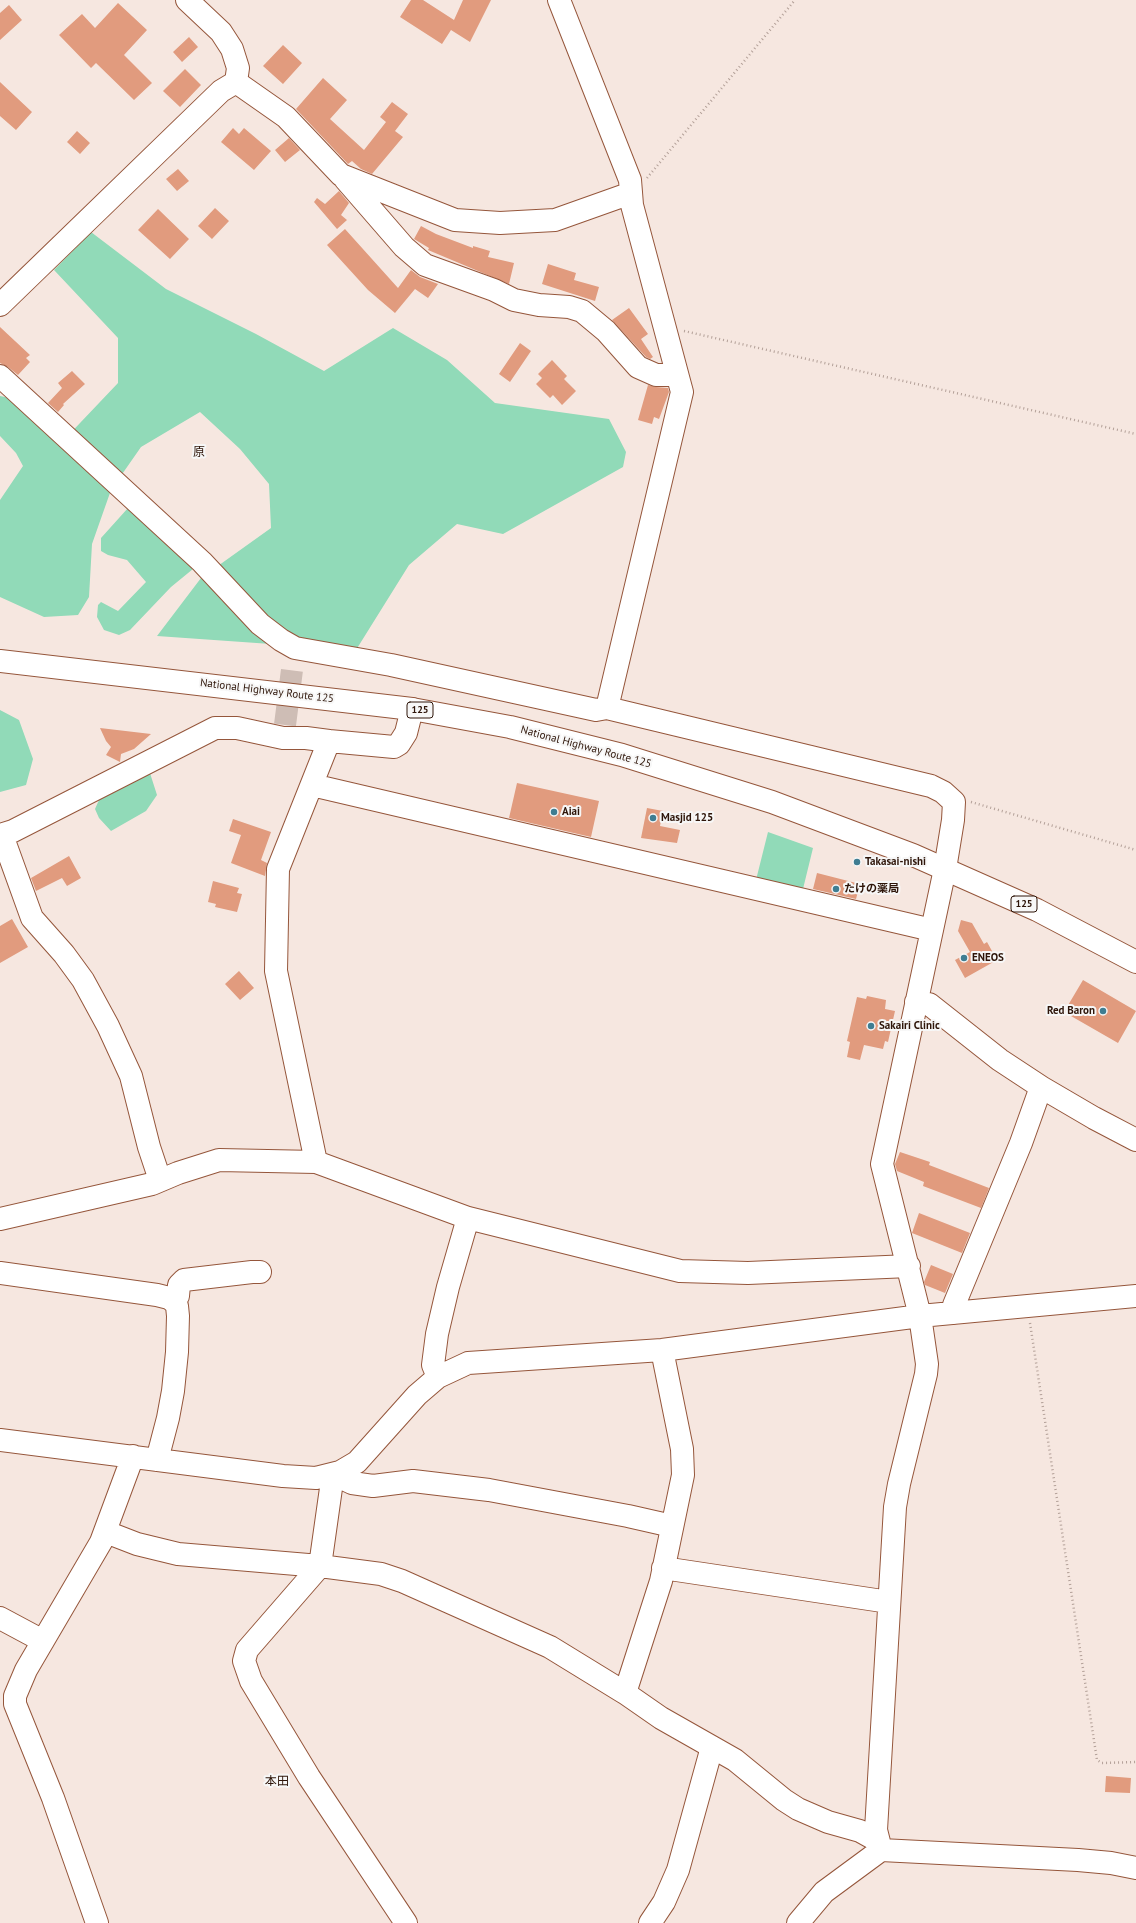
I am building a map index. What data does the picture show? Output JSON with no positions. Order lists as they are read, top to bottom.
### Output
{
  "streets": {
    "main road": ["National Highway Route 125", "125"]
  },
  "districts": ["原", "本田"],
  "places": [
    "Aiai",
    "Masjid 125",
    "Takasai-nishi",
    "たけの薬局",
    "ENEOS",
    "Red Baron",
    "Sakairi Clinic"
  ]
}
